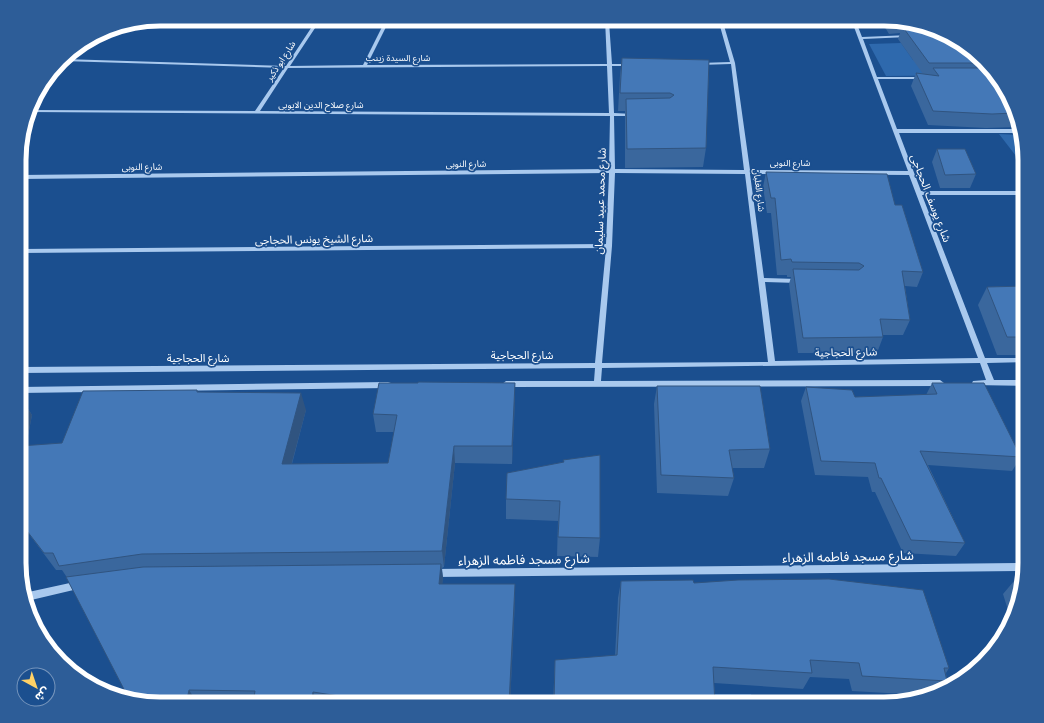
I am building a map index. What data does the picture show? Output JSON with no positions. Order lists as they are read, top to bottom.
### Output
{
  "streets": {
    "street": [
      "شارع السيدة زينب",
      "شارع ابو ذكير",
      "شارع صلاح الدين الايوبى",
      "شارع النوبى",
      "شارع الغلبان",
      "شارع يوسف الحجاجى",
      "شارع محمد عبيد سليمان",
      "شارع الشيخ يونس الحجاجى",
      "شارع الحجاجية",
      "شارع مسجد فاطمه الزهراء"
    ]
  },
  "crossings": [
    ["شارع السيدة زينب", "شارع ابو ذكير"],
    ["شارع السيدة زينب", "شارع محمد عبيد سليمان"],
    ["شارع ابو ذكير", "شارع صلاح الدين الايوبى"],
    ["شارع صلاح الدين الايوبى", "شارع محمد عبيد سليمان"],
    ["شارع النوبى", "شارع الغلبان"],
    ["شارع النوبى", "شارع يوسف الحجاجى"],
    ["شارع النوبى", "شارع محمد عبيد سليمان"],
    ["شارع الغلبان", "شارع الحجاجية"],
    ["شارع يوسف الحجاجى", "شارع الحجاجية"],
    ["شارع محمد عبيد سليمان", "شارع الشيخ يونس الحجاجى"],
    ["شارع محمد عبيد سليمان", "شارع الحجاجية"]
  ],
  "north": "bottom right"
}
